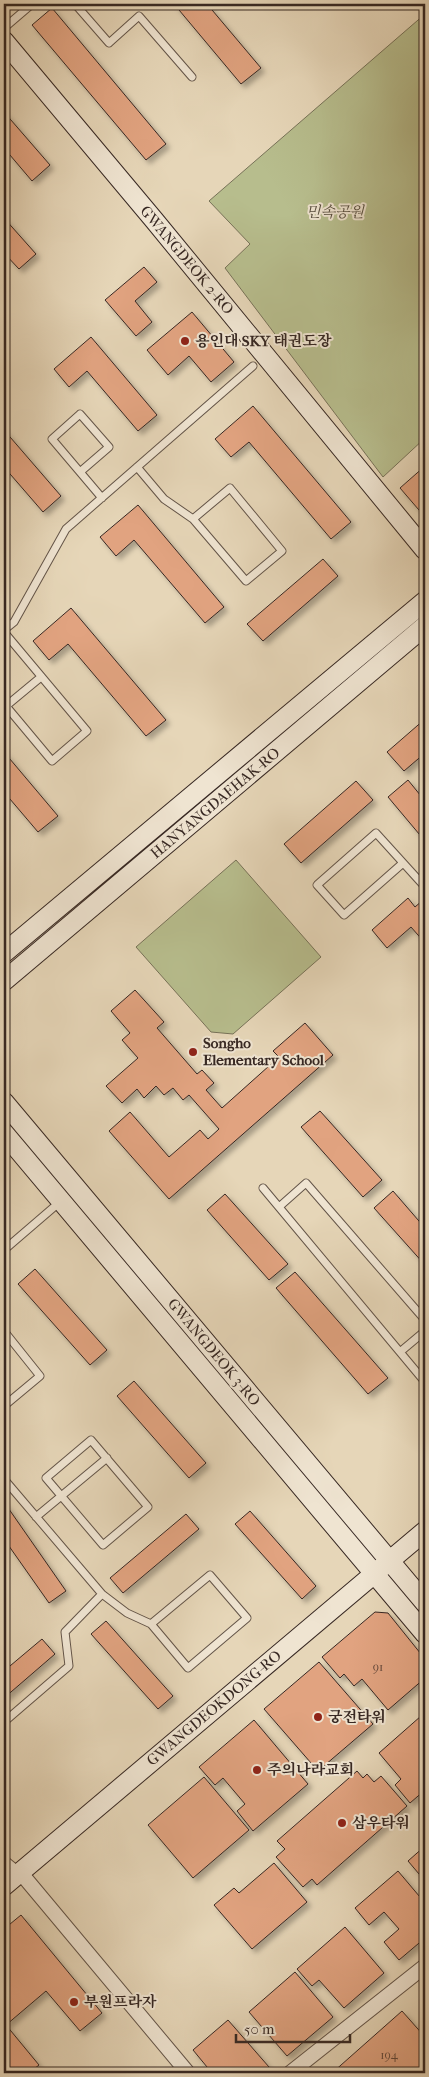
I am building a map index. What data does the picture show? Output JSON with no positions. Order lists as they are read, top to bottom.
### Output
{
  "streets": {
    "street": [
      "GWANGDEOK 2-RO",
      "HANYANGDAEHAK-RO",
      "GWANGDEOK 3-RO",
      "GWANGDEOKDONG-RO"
    ]
  },
  "crossings": [
    ["GWANGDEOK 3-RO", "GWANGDEOKDONG-RO"]
  ],
  "parks": ["민속공원"],
  "places": [
    "용인대 SKY 태권도장",
    "Songho Elementary School",
    "궁전타워",
    "주의나라교회",
    "삼우타워",
    "부원프라자"
  ],
  "house_numbers": ["91", "194"],
  "scale_bar": "50 m"
}
